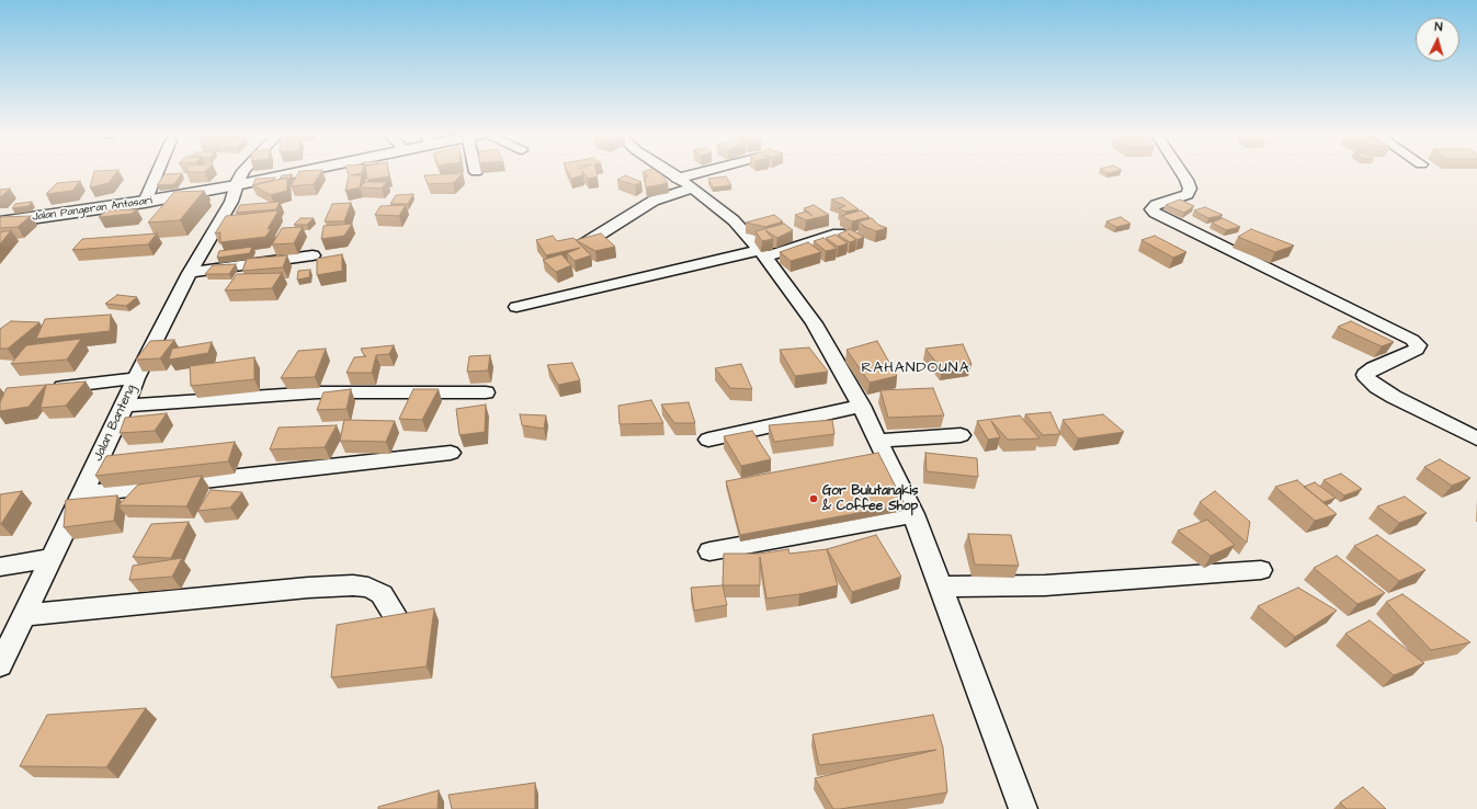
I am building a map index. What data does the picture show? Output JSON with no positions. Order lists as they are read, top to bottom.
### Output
{
  "streets": {
    "street": ["Jalan Pangeran Antasari", "Jalan Banteng"]
  },
  "crossings": [
    ["Jalan Pangeran Antasari", "Jalan Banteng"]
  ],
  "districts": ["RAHANDOUNA"],
  "places": ["Gor Bulutangkis & Coffee Shop"],
  "north": "top"
}
